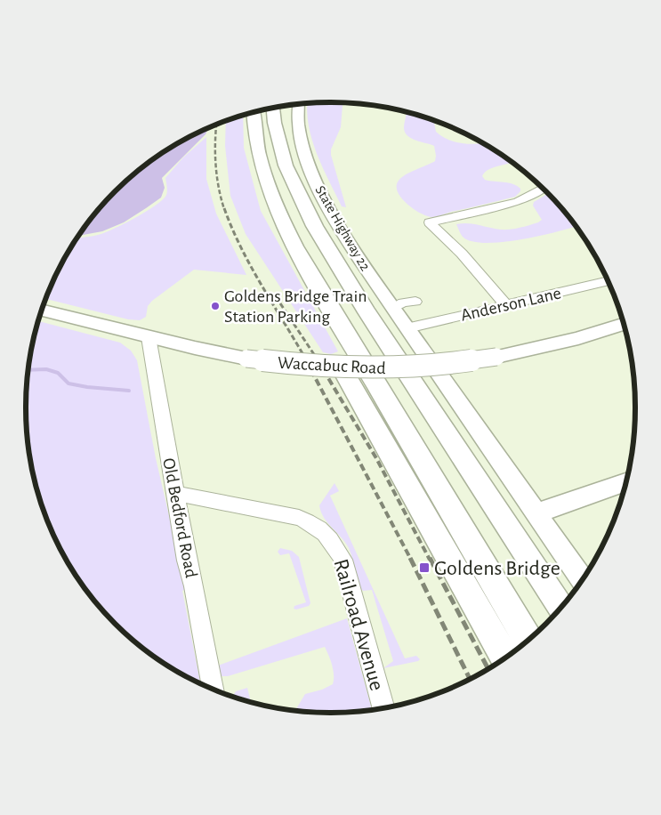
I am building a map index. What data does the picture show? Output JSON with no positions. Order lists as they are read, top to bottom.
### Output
{
  "streets": {
    "main road": ["State Highway 22", "Waccabuc Road"],
    "street": ["Anderson Lane", "Old Bedford Road", "Railroad Avenue"]
  },
  "crossings": [
    ["State Highway 22", "Anderson Lane"],
    ["Waccabuc Road", "Old Bedford Road"],
    ["Old Bedford Road", "Railroad Avenue"]
  ],
  "places": {
    "other": ["Goldens Bridge Train Station Parking"],
    "transit": ["Goldens Bridge"]
  }
}
